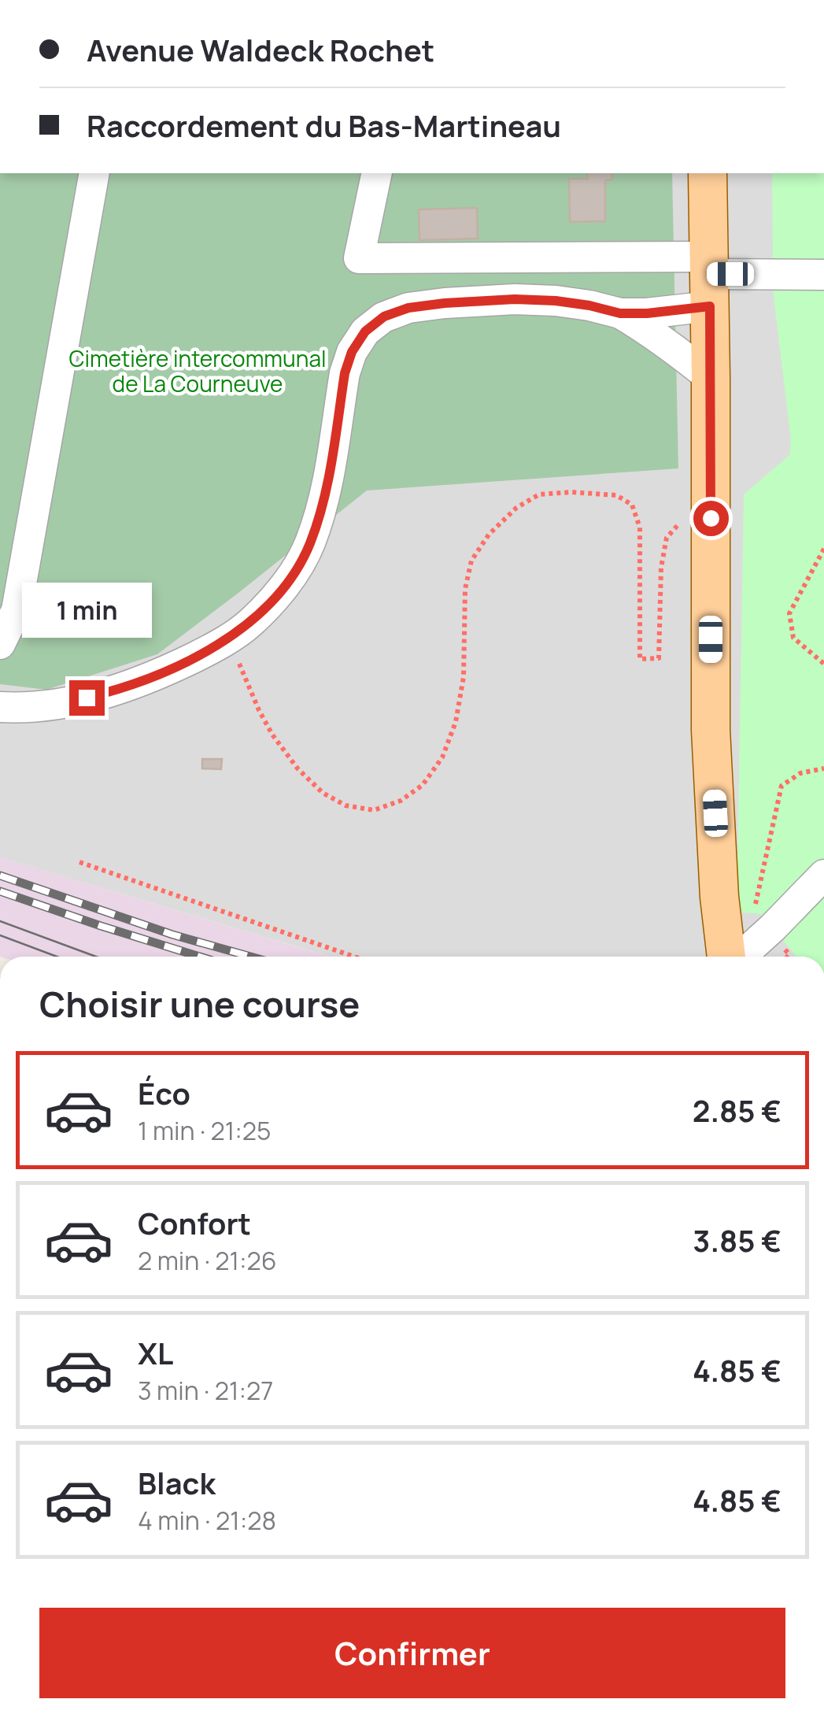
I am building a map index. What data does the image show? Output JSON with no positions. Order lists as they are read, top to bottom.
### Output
{
  "parks": ["Cimetière intercommunal de La Courneuve"],
  "page": {
    "banner": ["Avenue Waldeck Rochet", "Raccordement du Bas-Martineau"],
    "bubble": "1 min",
    "heading": "Choisir une course",
    "list": [
      {
        "name": "Éco",
        "note": "1 min · 21:25",
        "value": "2.85 €"
      },
      {
        "name": "Confort",
        "note": "2 min · 21:26",
        "value": "3.85 €"
      },
      {
        "name": "XL",
        "note": "3 min · 21:27",
        "value": "4.85 €"
      },
      {
        "name": "Black",
        "note": "4 min · 21:28",
        "value": "4.85 €"
      }
    ],
    "buttons": "Confirmer"
  }
}
